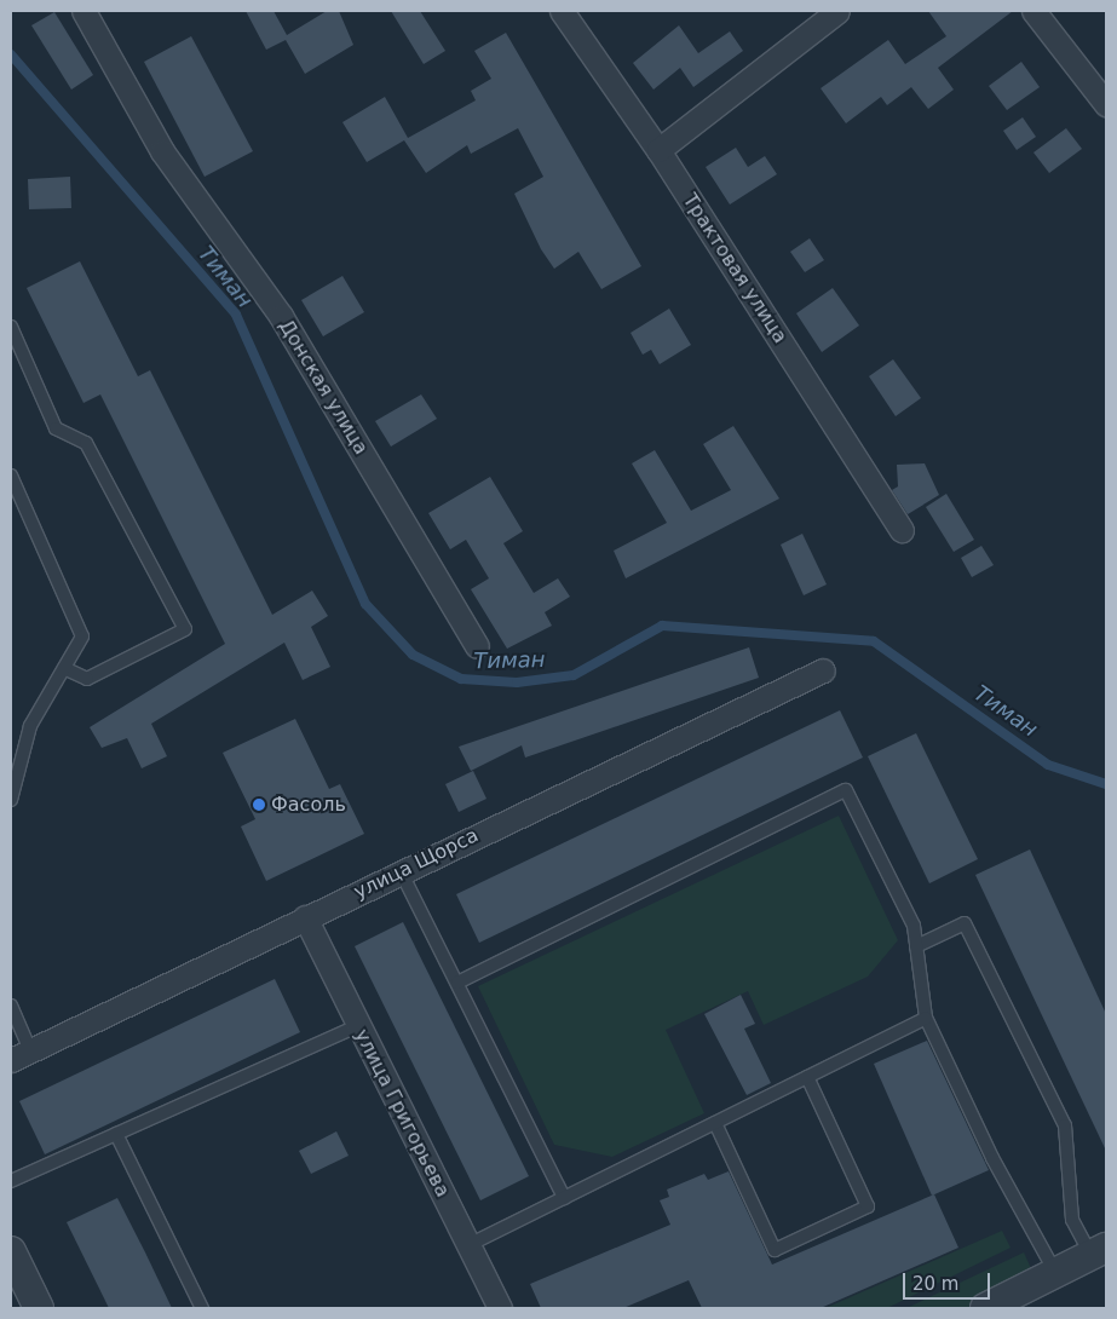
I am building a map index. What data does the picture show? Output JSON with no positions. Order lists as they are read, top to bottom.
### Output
{
  "streets": {
    "street": [
      "Трактовая улица",
      "Донская улица",
      "улица Щорса",
      "улица Григорьева"
    ]
  },
  "crossings": [
    ["улица Щорса", "улица Григорьева"]
  ],
  "water": ["Тиман"],
  "places": ["Фасоль"],
  "scale_bar": "20 m"
}
